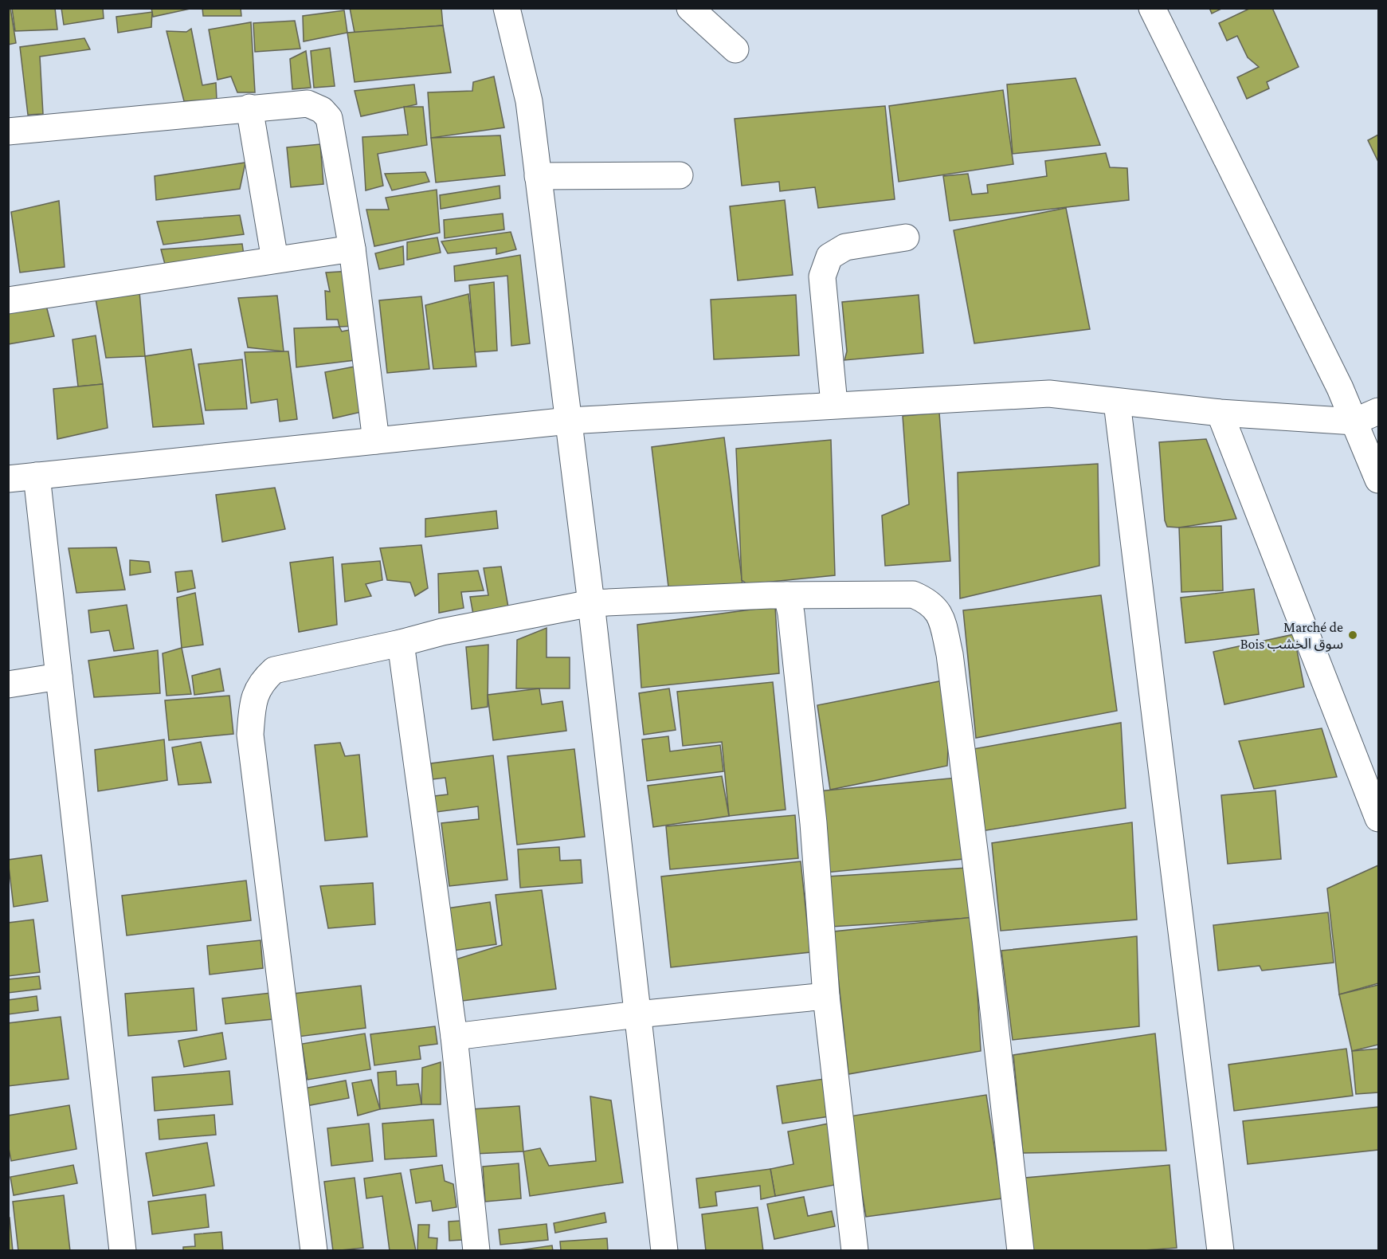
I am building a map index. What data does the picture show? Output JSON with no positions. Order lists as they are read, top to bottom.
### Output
{
  "places": ["Marché de Bois سوق الخشب"]
}
